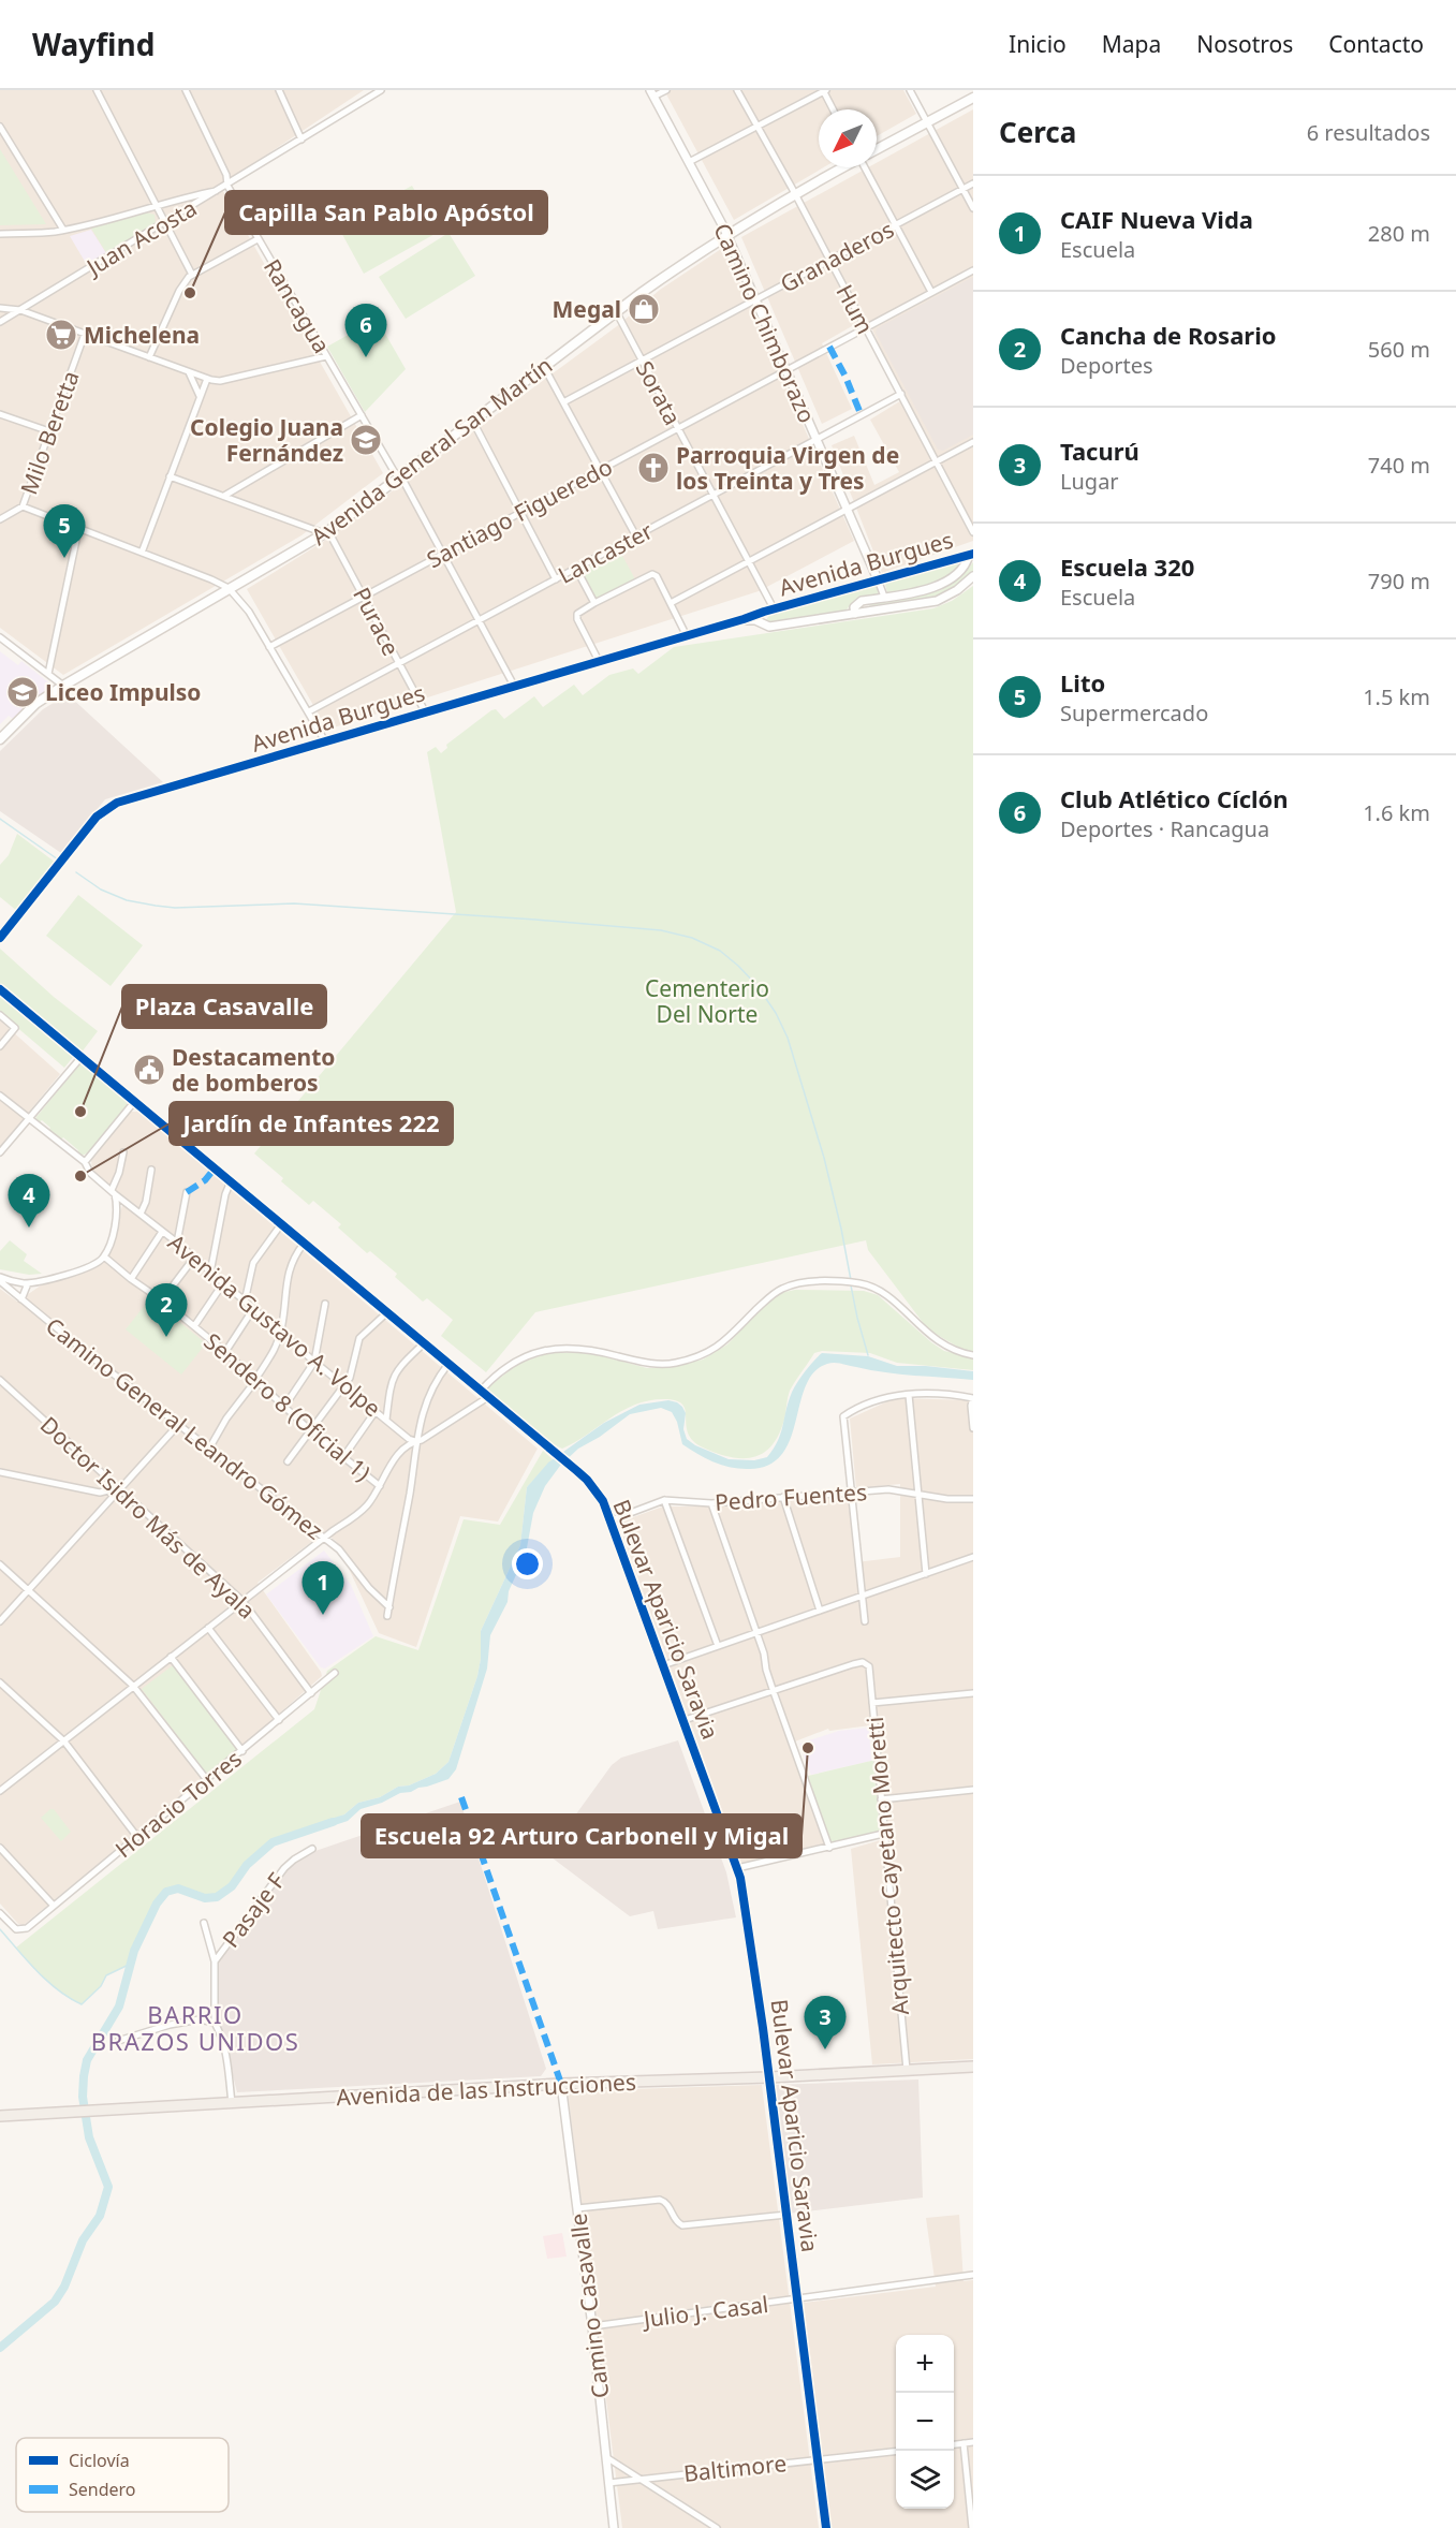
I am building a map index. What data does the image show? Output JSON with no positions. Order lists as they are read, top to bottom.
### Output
{
  "streets": {
    "main road": ["Avenida General San Martín", "Avenida de las Instrucciones"],
    "street": [
      "Juan Acosta",
      "Granaderos",
      "Rancagua",
      "Hum",
      "Camino Chimborazo",
      "Sorata",
      "Milo Beretta",
      "Santiago Figueredo",
      "Lancaster",
      "Avenida Burgues",
      "Purace",
      "Avenida Gustavo A. Volpe",
      "Sendero 8 (Oficial 1)",
      "Camino General Leandro Gómez",
      "Pedro Fuentes",
      "Doctor Isidro Más de Ayala",
      "Bulevar Aparicio Saravia",
      "Horacio Torres",
      "Arquitecto Cayetano Moretti",
      "Pasaje F",
      "Camino Casavalle",
      "Julio J. Casal",
      "Baltimore"
    ]
  },
  "crossings": [
    ["Juan Acosta", "Rancagua"],
    ["Granaderos", "Hum"],
    ["Granaderos", "Camino Chimborazo"],
    ["Granaderos", "Sorata"],
    ["Rancagua", "Avenida General San Martín"],
    ["Rancagua", "Santiago Figueredo"],
    ["Rancagua", "Lancaster"],
    ["Rancagua", "Avenida Burgues"],
    ["Hum", "Avenida General San Martín"],
    ["Hum", "Santiago Figueredo"],
    ["Hum", "Lancaster"],
    ["Camino Chimborazo", "Avenida General San Martín"],
    ["Camino Chimborazo", "Santiago Figueredo"],
    ["Camino Chimborazo", "Lancaster"],
    ["Camino Chimborazo", "Avenida Burgues"],
    ["Sorata", "Avenida General San Martín"],
    ["Sorata", "Santiago Figueredo"],
    ["Sorata", "Lancaster"],
    ["Sorata", "Avenida Burgues"],
    ["Avenida General San Martín", "Purace"],
    ["Santiago Figueredo", "Purace"],
    ["Lancaster", "Purace"],
    ["Avenida Burgues", "Purace"],
    ["Pedro Fuentes", "Bulevar Aparicio Saravia"],
    ["Doctor Isidro Más de Ayala", "Horacio Torres"],
    ["Bulevar Aparicio Saravia", "Avenida de las Instrucciones"],
    ["Bulevar Aparicio Saravia", "Julio J. Casal"],
    ["Bulevar Aparicio Saravia", "Baltimore"],
    ["Arquitecto Cayetano Moretti", "Avenida de las Instrucciones"],
    ["Pasaje F", "Avenida de las Instrucciones"],
    ["Avenida de las Instrucciones", "Camino Casavalle"],
    ["Camino Casavalle", "Julio J. Casal"],
    ["Camino Casavalle", "Baltimore"]
  ],
  "districts": ["BARRIO BRAZOS UNIDOS"],
  "parks": ["Cementerio Del Norte"],
  "places": {
    "other": [
      "Capilla San Pablo Apóstol",
      "Plaza Casavalle",
      "Jardín de Infantes 222",
      "Escuela 92 Arturo Carbonell y Migal"
    ],
    "shop": ["Megal"],
    "supermarket": ["Michelena"],
    "school or university": ["Colegio Juana Fernández", "Liceo Impulso"],
    "church": ["Parroquia Virgen de los Treinta y Tres"],
    "public building": ["Destacamento de bomberos"]
  },
  "legend": ["Ciclovía", "Sendero"],
  "north": "bottom left",
  "page": {
    "header": "Wayfind",
    "nav": [
      "Inicio",
      "Mapa",
      "Nosotros",
      "Contacto"
    ],
    "heading": ["Cerca", "6 resultados"],
    "list": [
      {
        "mark": "1",
        "name": "CAIF Nueva Vida",
        "note": "Escuela",
        "value": "280 m"
      },
      {
        "mark": "2",
        "name": "Cancha de Rosario",
        "note": "Deportes",
        "value": "560 m"
      },
      {
        "mark": "3",
        "name": "Tacurú",
        "note": "Lugar",
        "value": "740 m"
      },
      {
        "mark": "4",
        "name": "Escuela 320",
        "note": "Escuela",
        "value": "790 m"
      },
      {
        "mark": "5",
        "name": "Lito",
        "note": "Supermercado",
        "value": "1.5 km"
      },
      {
        "mark": "6",
        "name": "Club Atlético Cíclón",
        "note": "Deportes · Rancagua",
        "value": "1.6 km"
      }
    ],
    "pins": [
      "6",
      "5",
      "4",
      "2",
      "1",
      "3"
    ],
    "map_buttons": ["+", "−"]
  }
}
